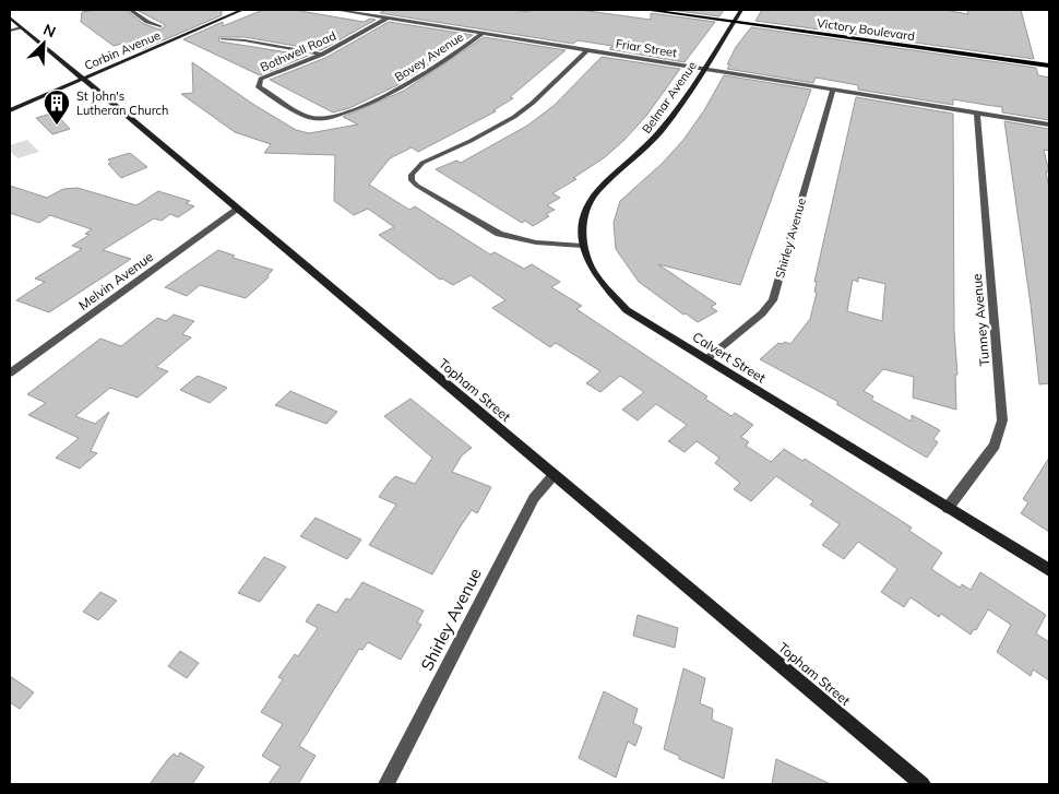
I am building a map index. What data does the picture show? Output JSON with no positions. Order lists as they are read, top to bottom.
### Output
{
  "streets": {
    "main road": [
      "Victory Boulevard",
      "Corbin Avenue",
      "Belmar Avenue",
      "Calvert Street",
      "Topham Street"
    ],
    "street": [
      "Friar Street",
      "Bothwell Road",
      "Bovey Avenue",
      "Shirley Avenue",
      "Melvin Avenue",
      "Tunney Avenue"
    ]
  },
  "crossings": [
    ["Victory Boulevard", "Belmar Avenue"],
    ["Friar Street", "Bothwell Road"],
    ["Friar Street", "Bovey Avenue"],
    ["Friar Street", "Belmar Avenue"],
    ["Friar Street", "Shirley Avenue"],
    ["Friar Street", "Tunney Avenue"],
    ["Corbin Avenue", "Topham Street"],
    ["Bothwell Road", "Bovey Avenue"],
    ["Belmar Avenue", "Calvert Street"],
    ["Shirley Avenue", "Calvert Street"],
    ["Shirley Avenue", "Topham Street"],
    ["Melvin Avenue", "Topham Street"],
    ["Tunney Avenue", "Calvert Street"]
  ],
  "places": {
    "building": ["St John's Lutheran Church"]
  },
  "north": "top right"
}
